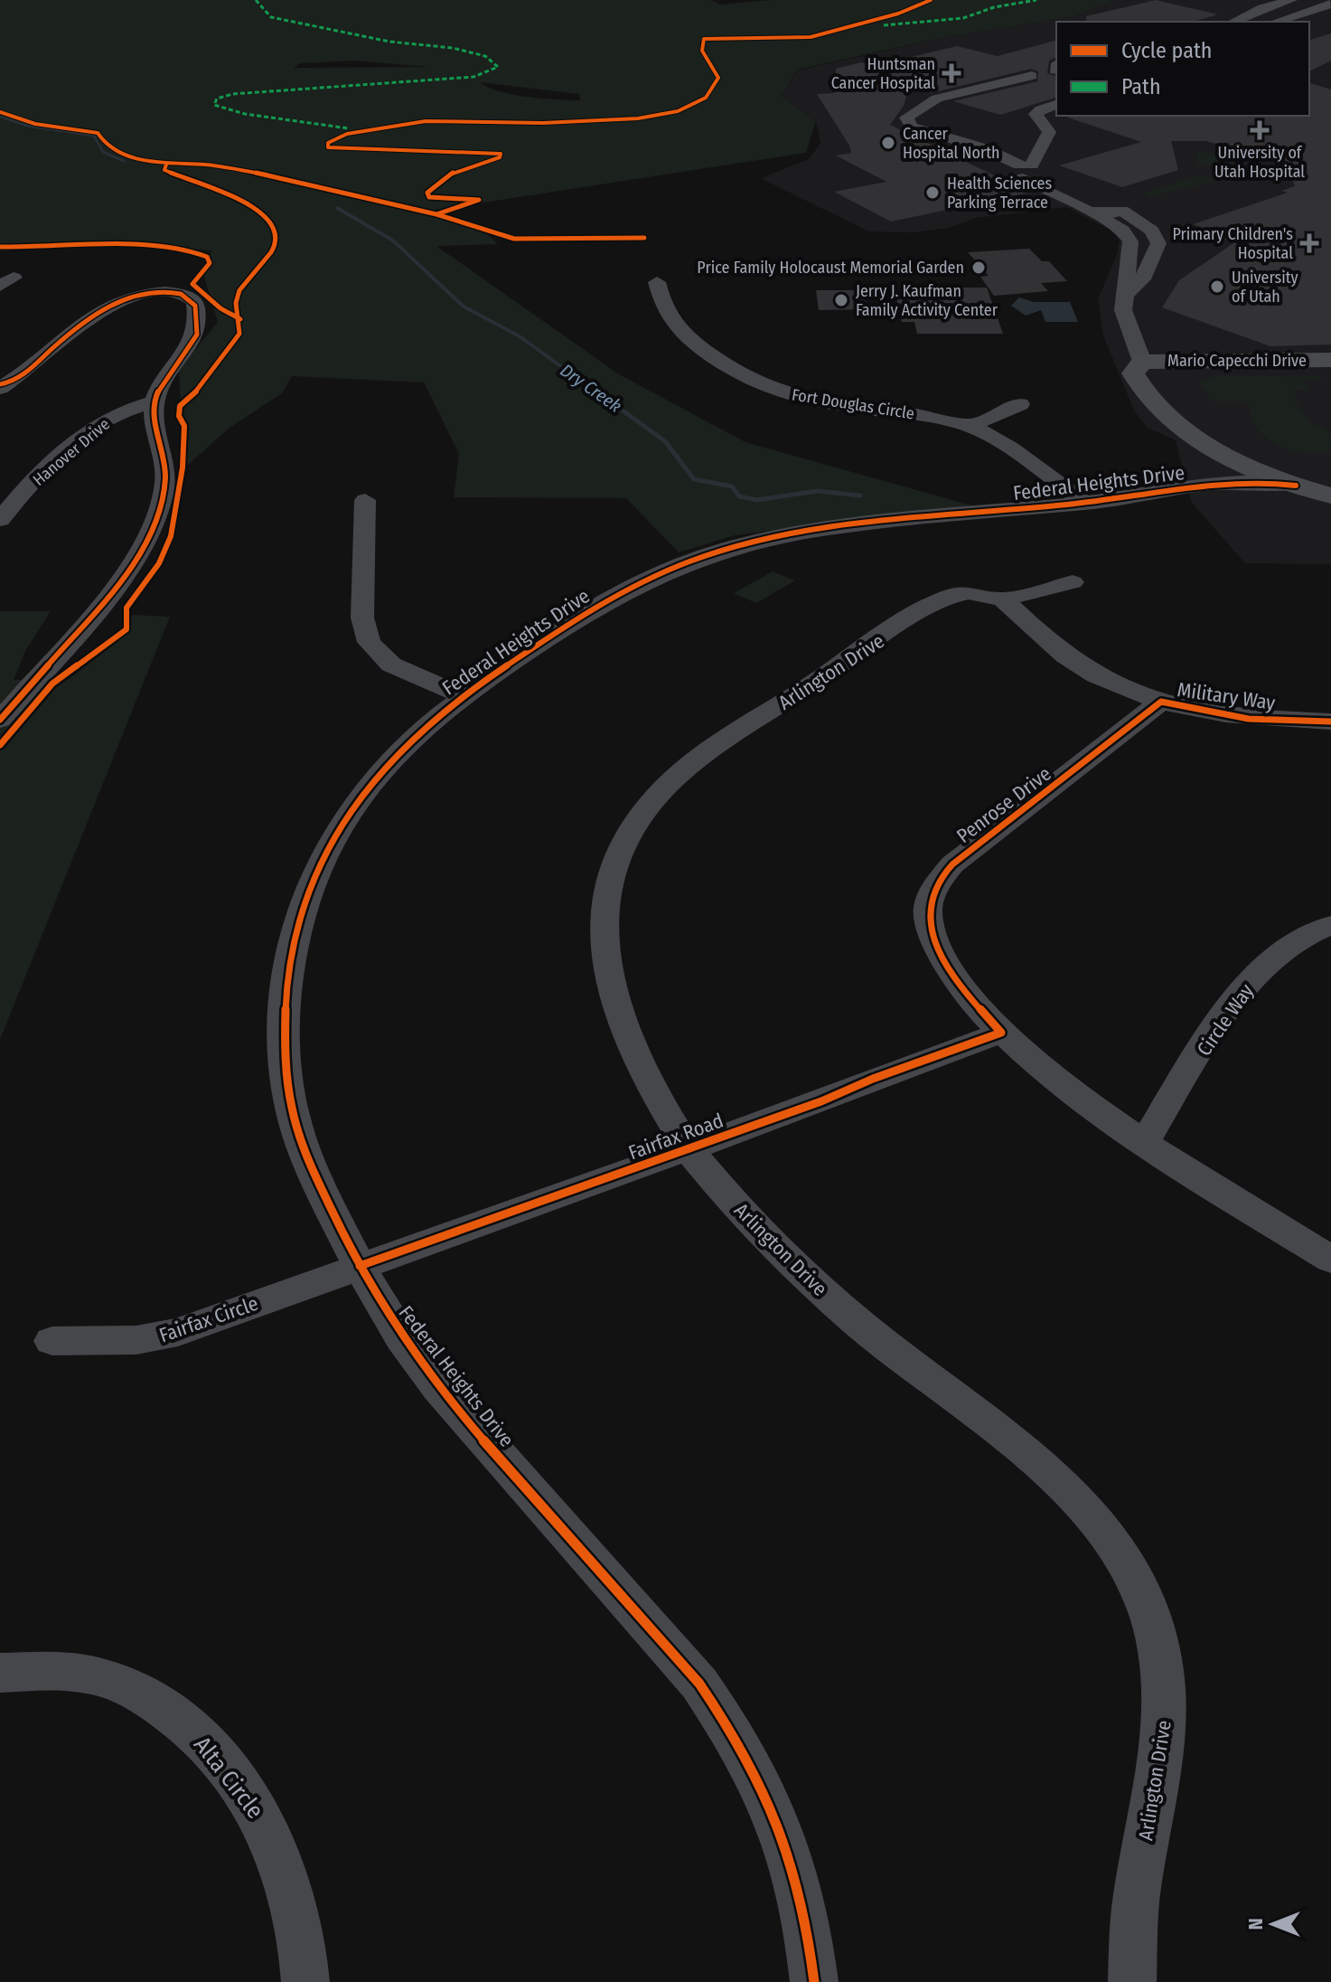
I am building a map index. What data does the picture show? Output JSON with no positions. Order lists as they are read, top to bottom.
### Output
{
  "streets": {
    "main road": ["Mario Capecchi Drive"],
    "street": [
      "Fort Douglas Circle",
      "Hanover Drive",
      "Federal Heights Drive",
      "Arlington Drive",
      "Military Way",
      "Penrose Drive",
      "Circle Way",
      "Fairfax Road",
      "Fairfax Circle",
      "Alta Circle"
    ]
  },
  "crossings": [
    ["Fort Douglas Circle", "Federal Heights Drive"],
    ["Federal Heights Drive", "Fairfax Road"],
    ["Federal Heights Drive", "Fairfax Circle"],
    ["Arlington Drive", "Military Way"],
    ["Arlington Drive", "Fairfax Road"],
    ["Military Way", "Penrose Drive"],
    ["Penrose Drive", "Circle Way"],
    ["Penrose Drive", "Fairfax Road"],
    ["Fairfax Road", "Fairfax Circle"]
  ],
  "water": ["Dry Creek"],
  "places": {
    "health": ["Huntsman Cancer Hospital", "University of Utah Hospital", "Primary Children's Hospital"],
    "other": [
      "Cancer Hospital North",
      "Health Sciences Parking Terrace",
      "Price Family Holocaust Memorial Garden",
      "University of Utah",
      "Jerry J. Kaufman Family Activity Center"
    ]
  },
  "legend": ["Cycle path", "Path"],
  "north": "left"
}
